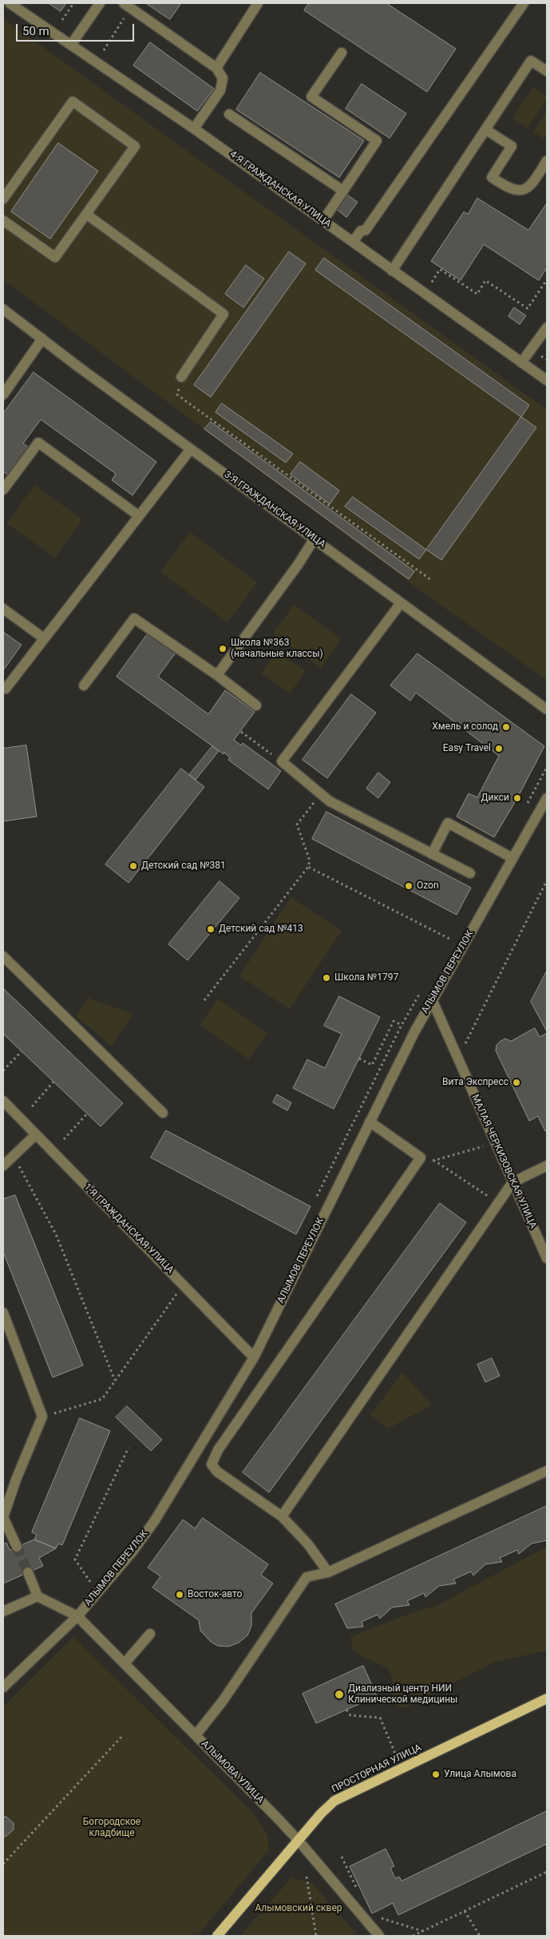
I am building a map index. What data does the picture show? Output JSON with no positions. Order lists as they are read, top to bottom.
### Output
{
  "streets": {
    "main road": ["ПРОСТОРНАЯ УЛИЦА"],
    "street": [
      "4-Я ГРАЖДАНСКАЯ УЛИЦА",
      "3-Я ГРАЖДАНСКАЯ УЛИЦА",
      "АЛЫМОВ ПЕРЕУЛОК",
      "МАЛАЯ ЧЕРКИЗОВСКАЯ УЛИЦА",
      "1-Я ГРАЖДАНСКАЯ УЛИЦА",
      "АЛЫМОВА УЛИЦА"
    ]
  },
  "crossings": [
    ["АЛЫМОВ ПЕРЕУЛОК", "МАЛАЯ ЧЕРКИЗОВСКАЯ УЛИЦА"],
    ["АЛЫМОВ ПЕРЕУЛОК", "1-Я ГРАЖДАНСКАЯ УЛИЦА"],
    ["АЛЫМОВ ПЕРЕУЛОК", "АЛЫМОВА УЛИЦА"],
    ["ПРОСТОРНАЯ УЛИЦА", "АЛЫМОВА УЛИЦА"]
  ],
  "parks": ["Богородское кладбище", "Алымовский сквер"],
  "places": [
    "Школа №363 (начальные классы)",
    "Хмель и солод",
    "Easy Travel",
    "Дикси",
    "Детский сад №381",
    "Ozon",
    "Детский сад №413",
    "Школа №1797",
    "Вита Экспресс",
    "Восток-авто",
    "Диализный центр НИИ Клинической медицины",
    "Улица Алымова"
  ],
  "scale_bar": "50 m"
}
